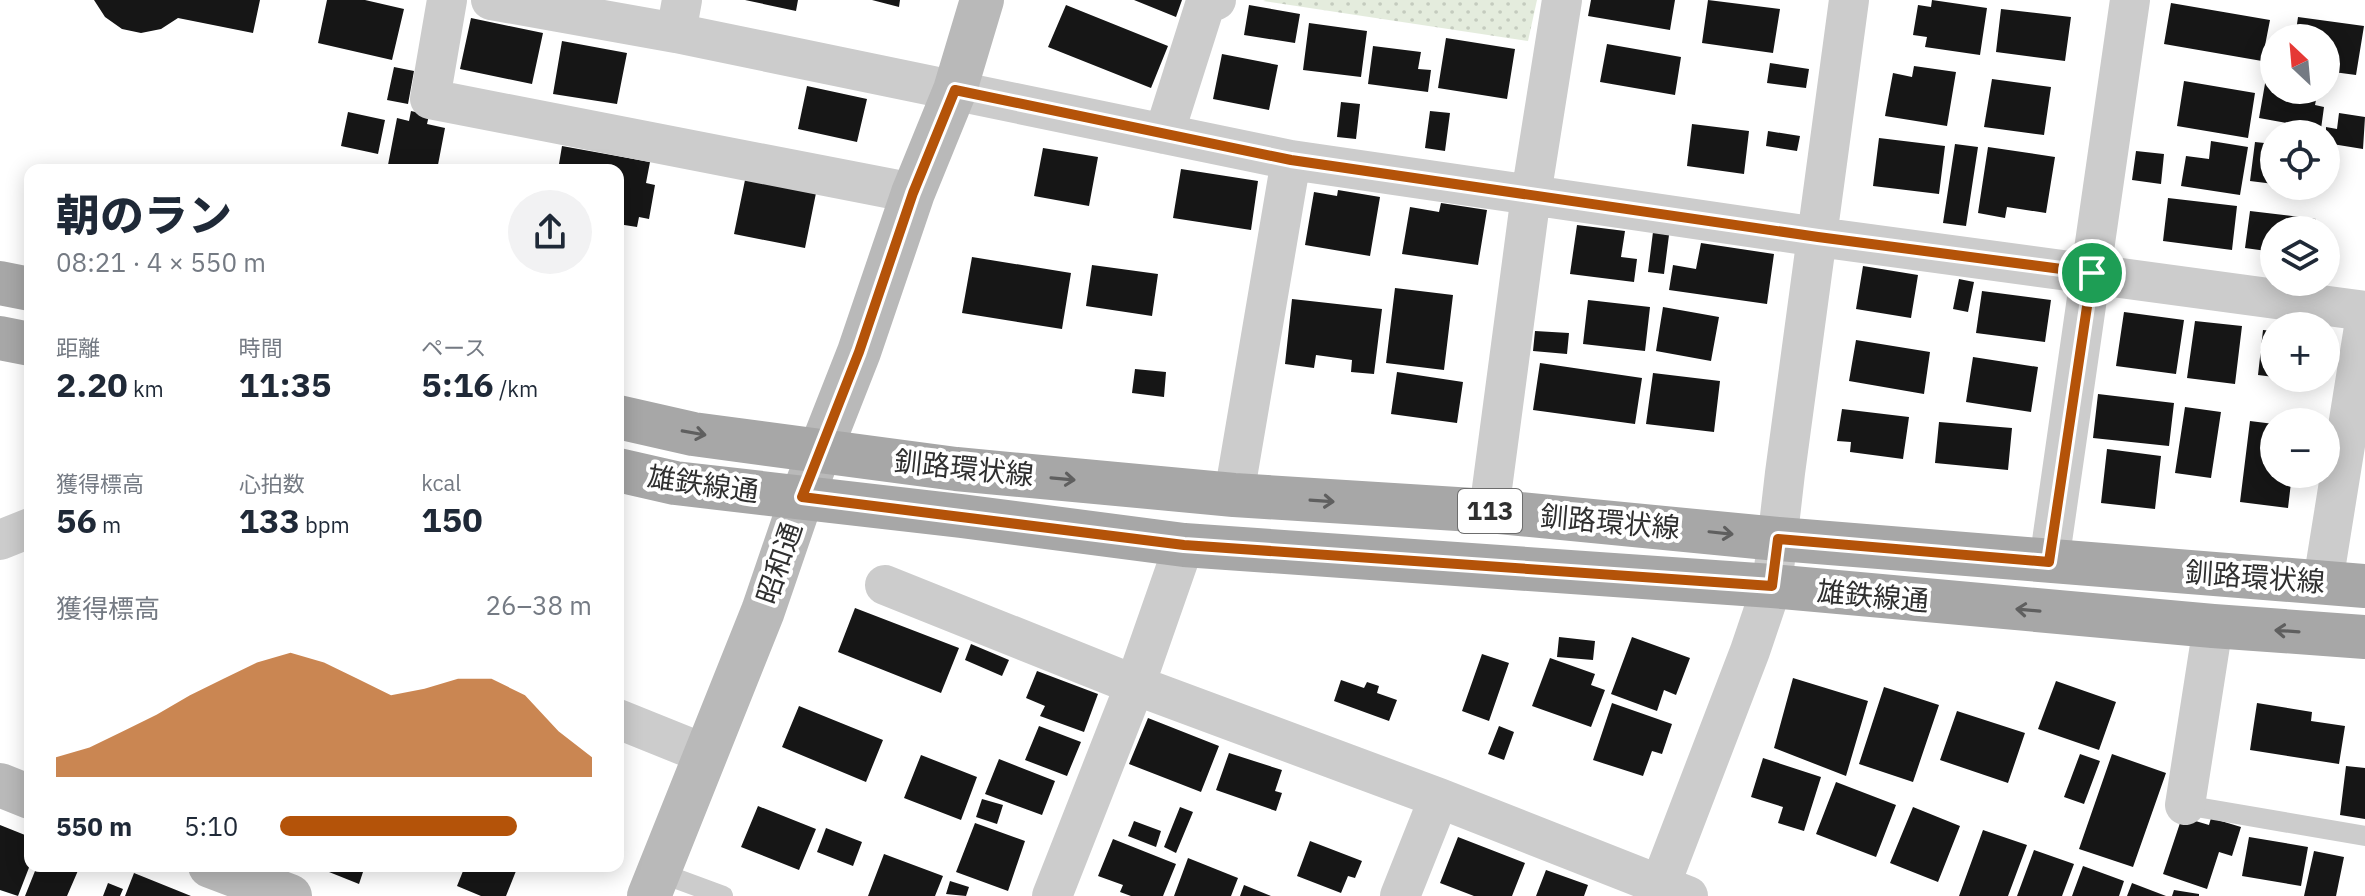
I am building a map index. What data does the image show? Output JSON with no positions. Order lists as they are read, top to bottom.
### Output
{
  "streets": {
    "main road": ["釧路環状線", "雄鉄線通", "113"],
    "street": ["昭和通"]
  },
  "crossings": [
    ["釧路環状線", "昭和通"],
    ["雄鉄線通", "昭和通"]
  ],
  "one_way": ["釧路環状線"],
  "north": "top left",
  "page": {
    "map_buttons": ["+", "−"],
    "heading": ["朝のラン", "08:21 · 4 × 550 m"],
    "stats": [
      ["距離", "2.20 km"],
      ["時間", "11:35"],
      ["ペース", "5:16 /km"],
      ["獲得標高", "56 m"],
      ["心拍数", "133 bpm"],
      ["kcal", "150"]
    ],
    "chart": ["獲得標高", "26–38 m"],
    "list": [
      {
        "name": "550 m",
        "note": "5:10"
      }
    ]
  }
}
